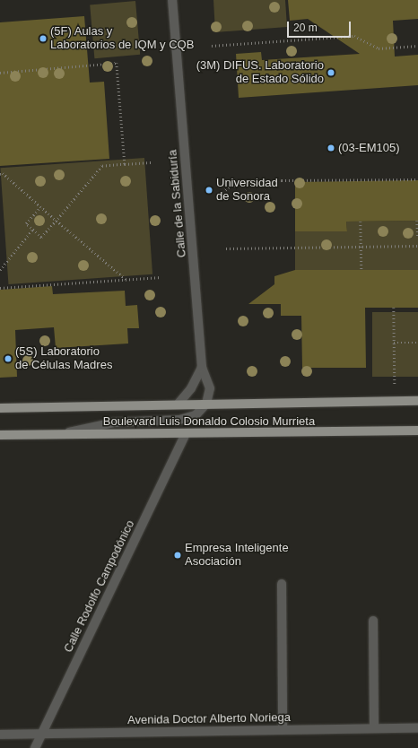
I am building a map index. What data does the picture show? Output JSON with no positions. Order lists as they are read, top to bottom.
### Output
{
  "streets": {
    "main road": ["Boulevard Luis Donaldo Colosio Murrieta"],
    "street": ["Calle de la Sabiduría", "Calle Rodolfo Campodónico", "Avenida Doctor Alberto Noriega"]
  },
  "crossings": [
    ["Calle de la Sabiduría", "Boulevard Luis Donaldo Colosio Murrieta"],
    ["Boulevard Luis Donaldo Colosio Murrieta", "Calle Rodolfo Campodónico"],
    ["Calle Rodolfo Campodónico", "Avenida Doctor Alberto Noriega"]
  ],
  "places": [
    "(5F) Aulas y Laboratorios de IQM y CQB",
    "(3M) DIFUS. Laboratorio de Estado Sólido",
    "(03-EM105)",
    "Universidad de Sonora",
    "(5S) Laboratorio de Células Madres",
    "Empresa Inteligente Asociación"
  ],
  "scale_bar": "20 m"
}
